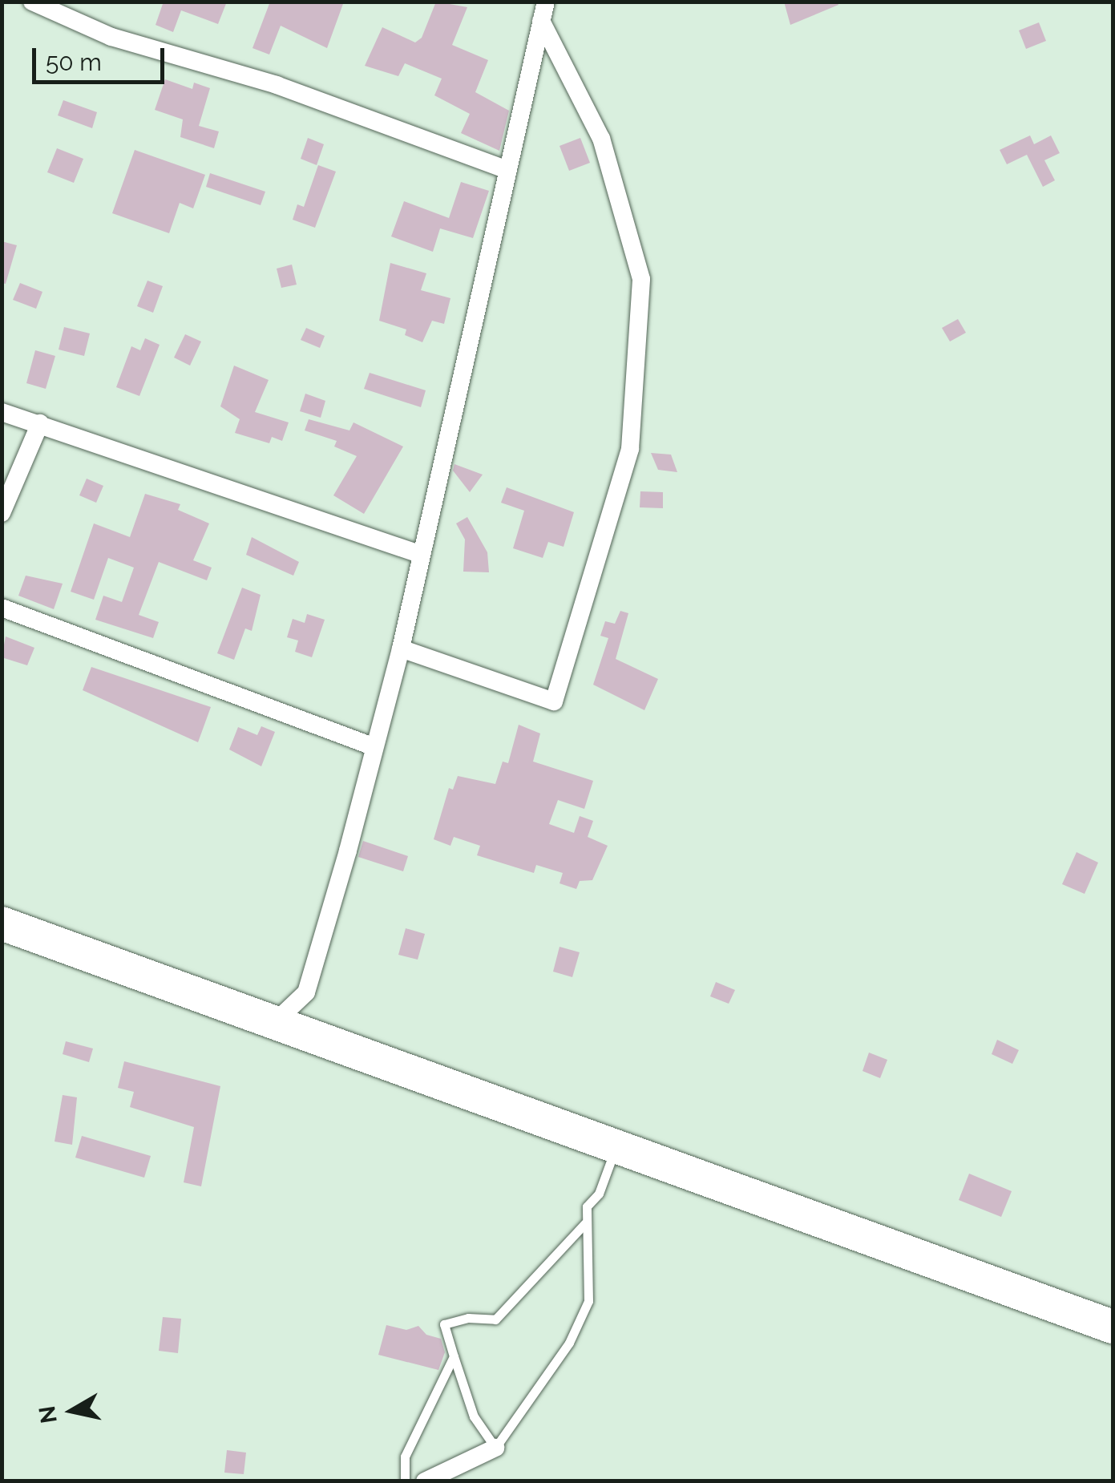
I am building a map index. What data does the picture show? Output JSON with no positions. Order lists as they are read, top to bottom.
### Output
{
  "scale_bar": "50 m",
  "north": "left"
}
